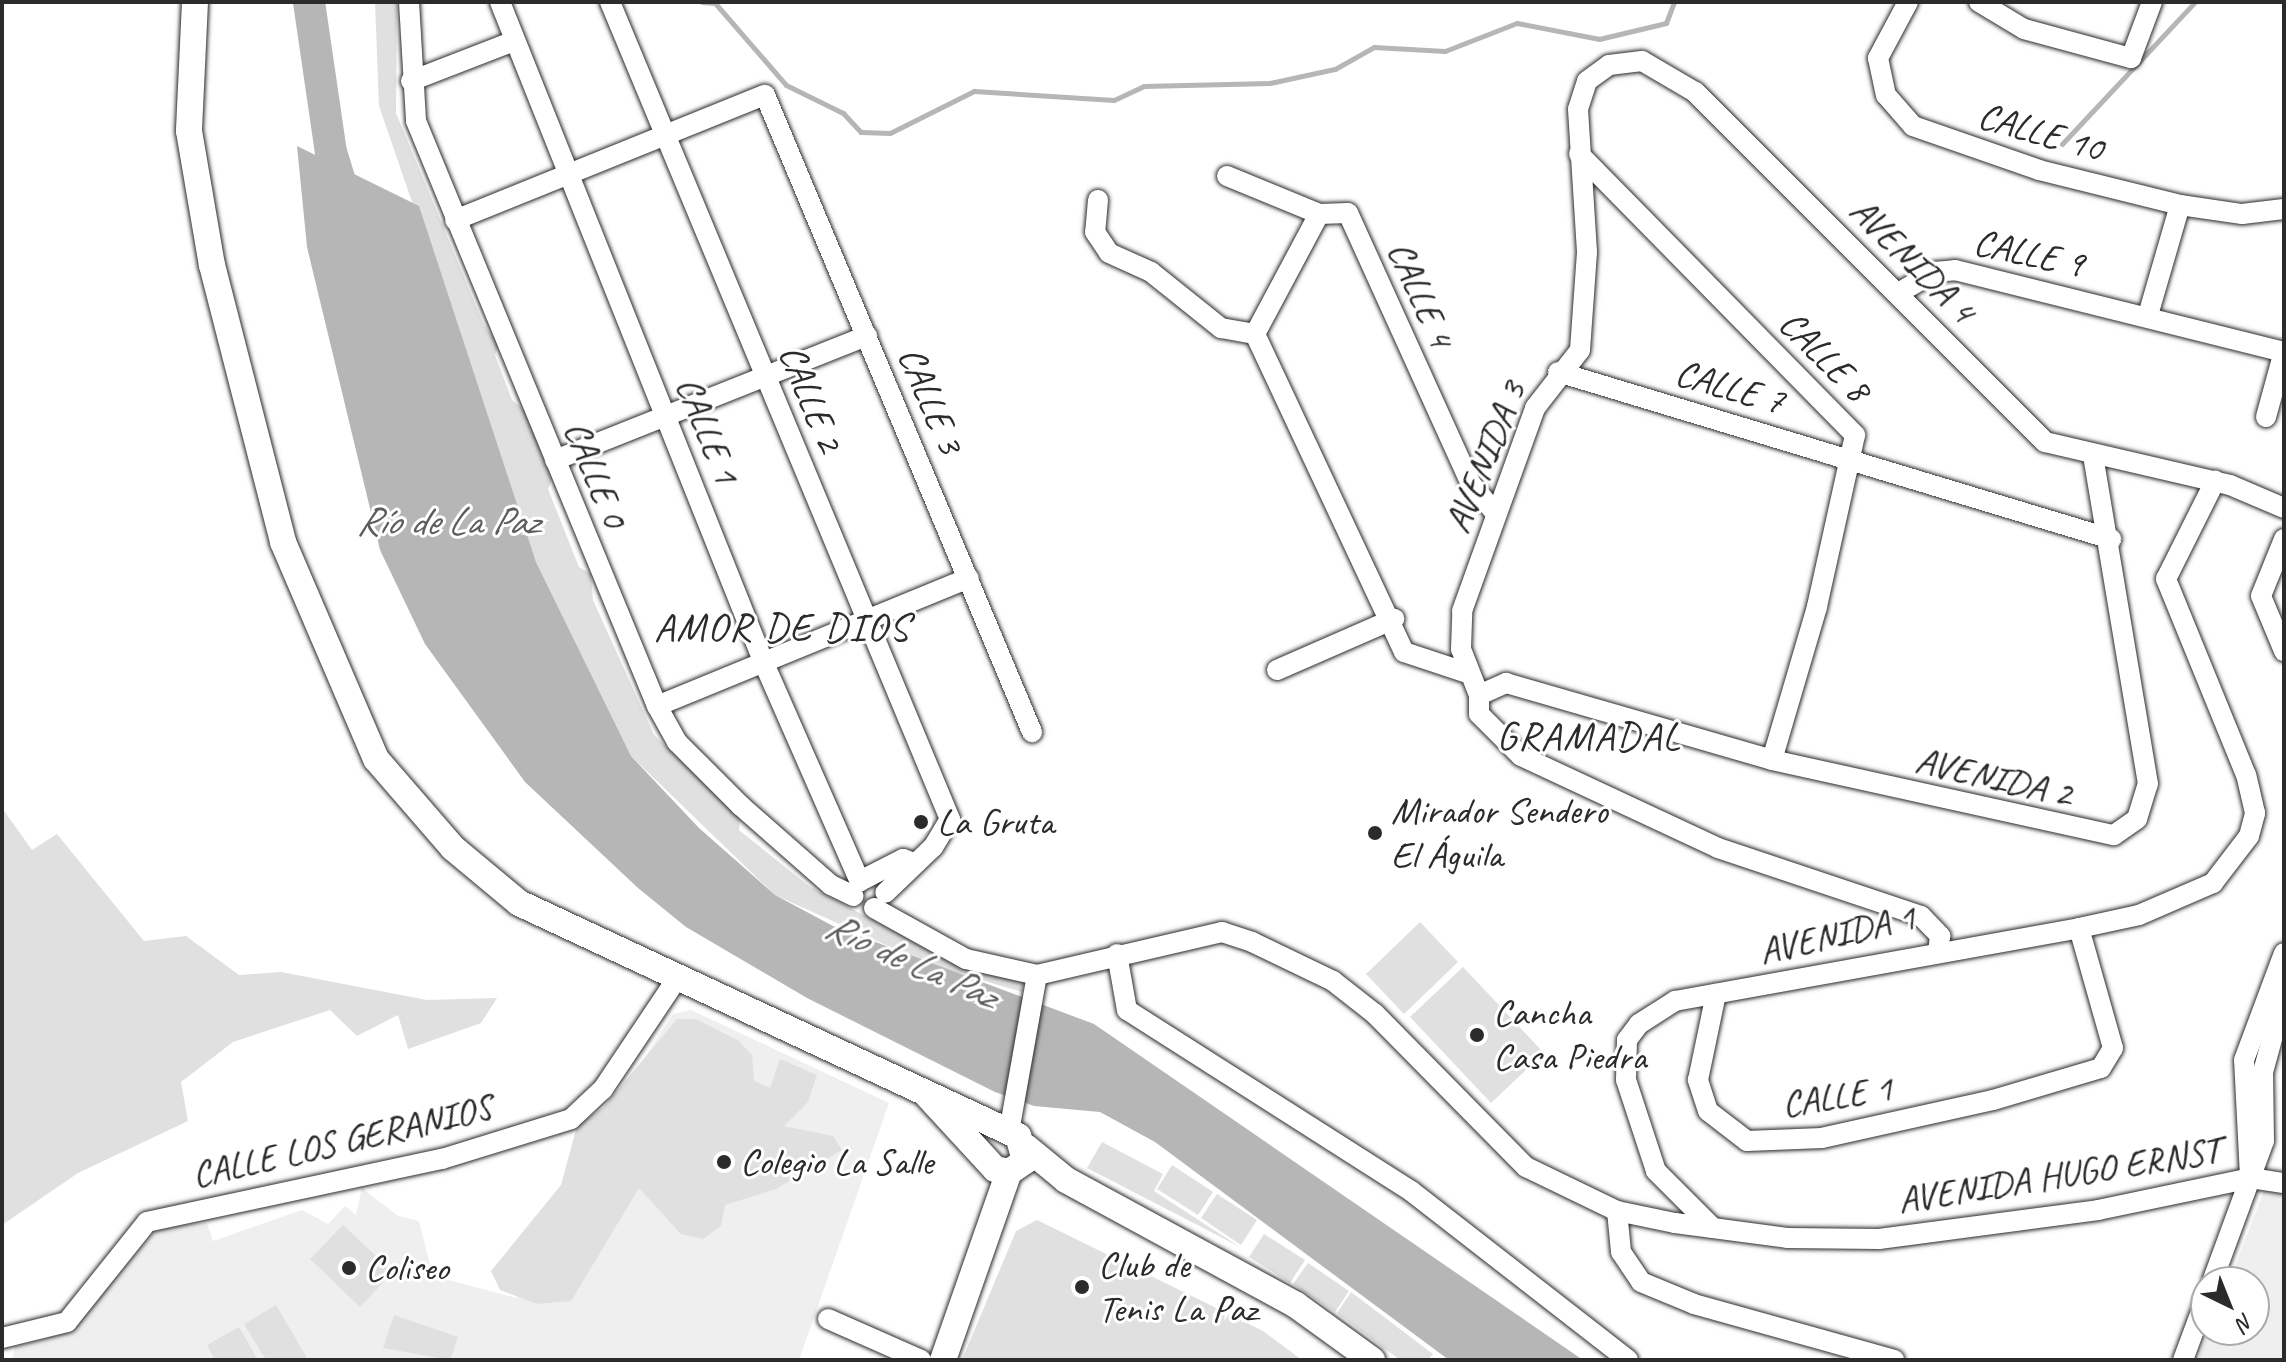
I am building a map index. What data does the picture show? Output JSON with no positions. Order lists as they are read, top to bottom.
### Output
{
  "streets": {
    "street": [
      "CALLE 10",
      "CALLE 9",
      "AVENIDA 4",
      "CALLE 4",
      "CALLE 8",
      "CALLE 7",
      "CALLE 2",
      "CALLE 3",
      "CALLE 1",
      "AVENIDA 3",
      "CALLE 0",
      "AVENIDA 2",
      "AVENIDA 1",
      "CALLE LOS GERANIOS",
      "AVENIDA HUGO ERNST"
    ]
  },
  "crossings": [
    ["CALLE 9", "AVENIDA 4"],
    ["AVENIDA 4", "CALLE 8"],
    ["AVENIDA 4", "AVENIDA 3"],
    ["AVENIDA 4", "AVENIDA 2"],
    ["CALLE 4", "AVENIDA 3"],
    ["CALLE 8", "CALLE 7"],
    ["CALLE 8", "AVENIDA 3"],
    ["CALLE 8", "AVENIDA 2"],
    ["CALLE 7", "AVENIDA 3"],
    ["CALLE 7", "AVENIDA 2"],
    ["CALLE 2", "CALLE 3"],
    ["CALLE 1", "CALLE 0"],
    ["CALLE 1", "AVENIDA 1"],
    ["AVENIDA 3", "AVENIDA 2"],
    ["AVENIDA 3", "AVENIDA 1"],
    ["AVENIDA 2", "AVENIDA 1"],
    ["AVENIDA 1", "AVENIDA HUGO ERNST"]
  ],
  "districts": ["AMOR DE DIOS", "GRAMADAL"],
  "water": ["Río de La Paz"],
  "places": [
    "La Gruta",
    "Mirador Sendero El Águila",
    "Cancha Casa Piedra",
    "Colegio La Salle",
    "Coliseo",
    "Club de Tenis La Paz"
  ],
  "north": "bottom right"
}
